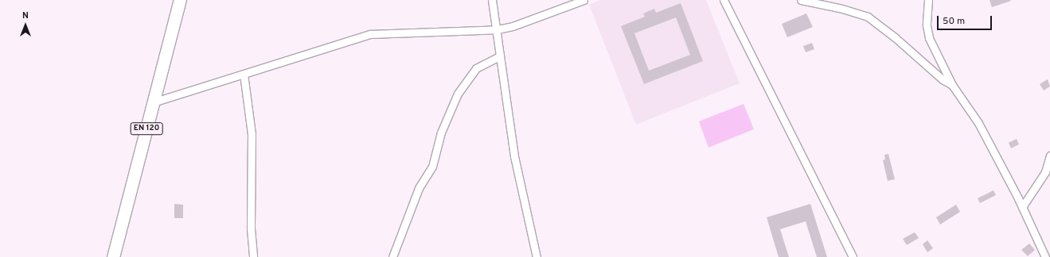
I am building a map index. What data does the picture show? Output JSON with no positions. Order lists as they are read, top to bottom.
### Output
{
  "streets": {
    "main road": ["EN 120"]
  },
  "scale_bar": "50 m",
  "north": "top"
}
